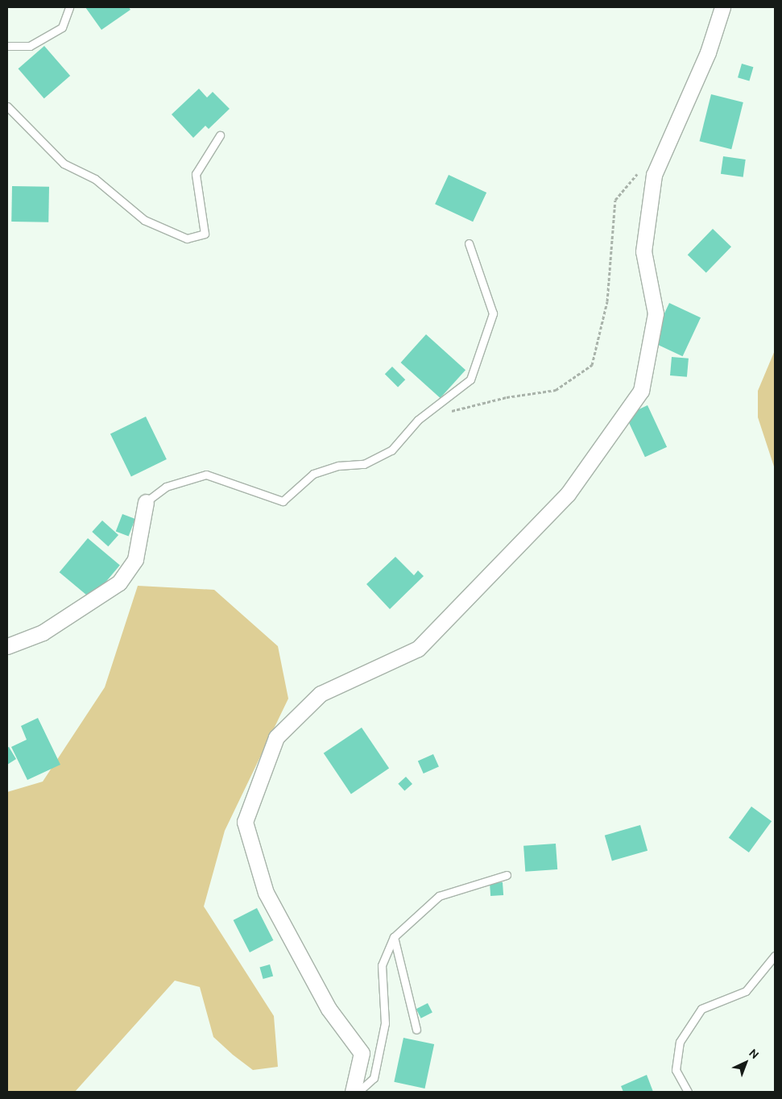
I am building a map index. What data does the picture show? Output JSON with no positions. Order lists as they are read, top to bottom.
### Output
{
  "north": "top right"
}
